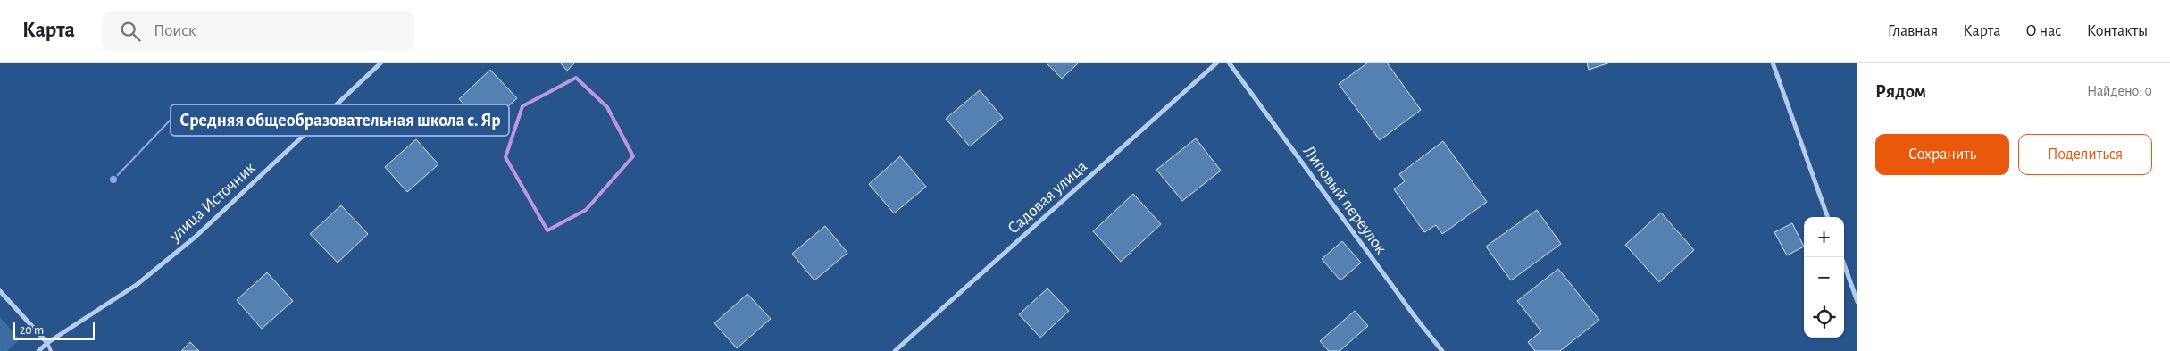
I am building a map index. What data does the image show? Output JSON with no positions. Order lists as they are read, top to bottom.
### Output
{
  "streets": {
    "street": ["Садовая улица", "Липовый переулок", "улица Источник"]
  },
  "places": ["Средняя общеобразовательная школа с. Яр"],
  "scale_bar": "20 m",
  "page": {
    "header": "Карта",
    "search": "Поиск",
    "nav": [
      "Главная",
      "Карта",
      "О нас",
      "Контакты"
    ],
    "heading": ["Рядом", "Найдено: 0"],
    "buttons": ["Сохранить", "Поделиться"],
    "map_buttons": ["+", "−"],
    "scale": "20 m"
  }
}
